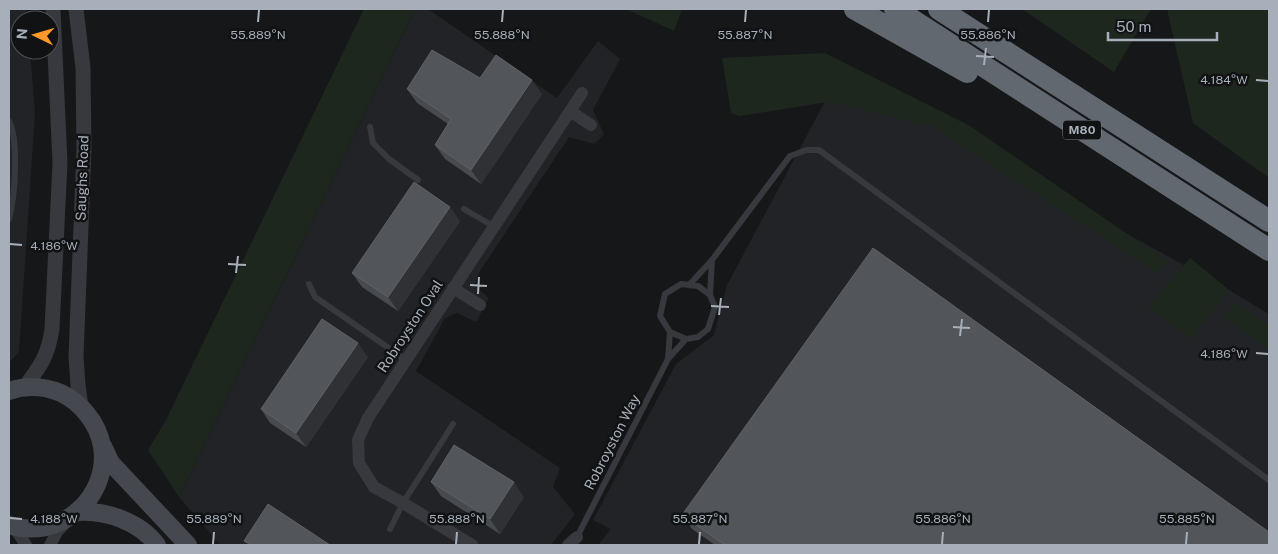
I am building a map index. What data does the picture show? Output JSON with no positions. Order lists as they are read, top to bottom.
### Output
{
  "streets": {
    "highway": ["M80"],
    "street": ["Saughs Road", "Robroyston Oval"],
    "lane": ["Robroyston Way"]
  },
  "scale_bar": "50 m",
  "north": "left",
  "coordinates": [
    "55.889°N",
    "55.888°N",
    "55.887°N",
    "55.886°N",
    "4.184°W",
    "4.186°W",
    "4.188°W",
    "55.885°N"
  ]
}
